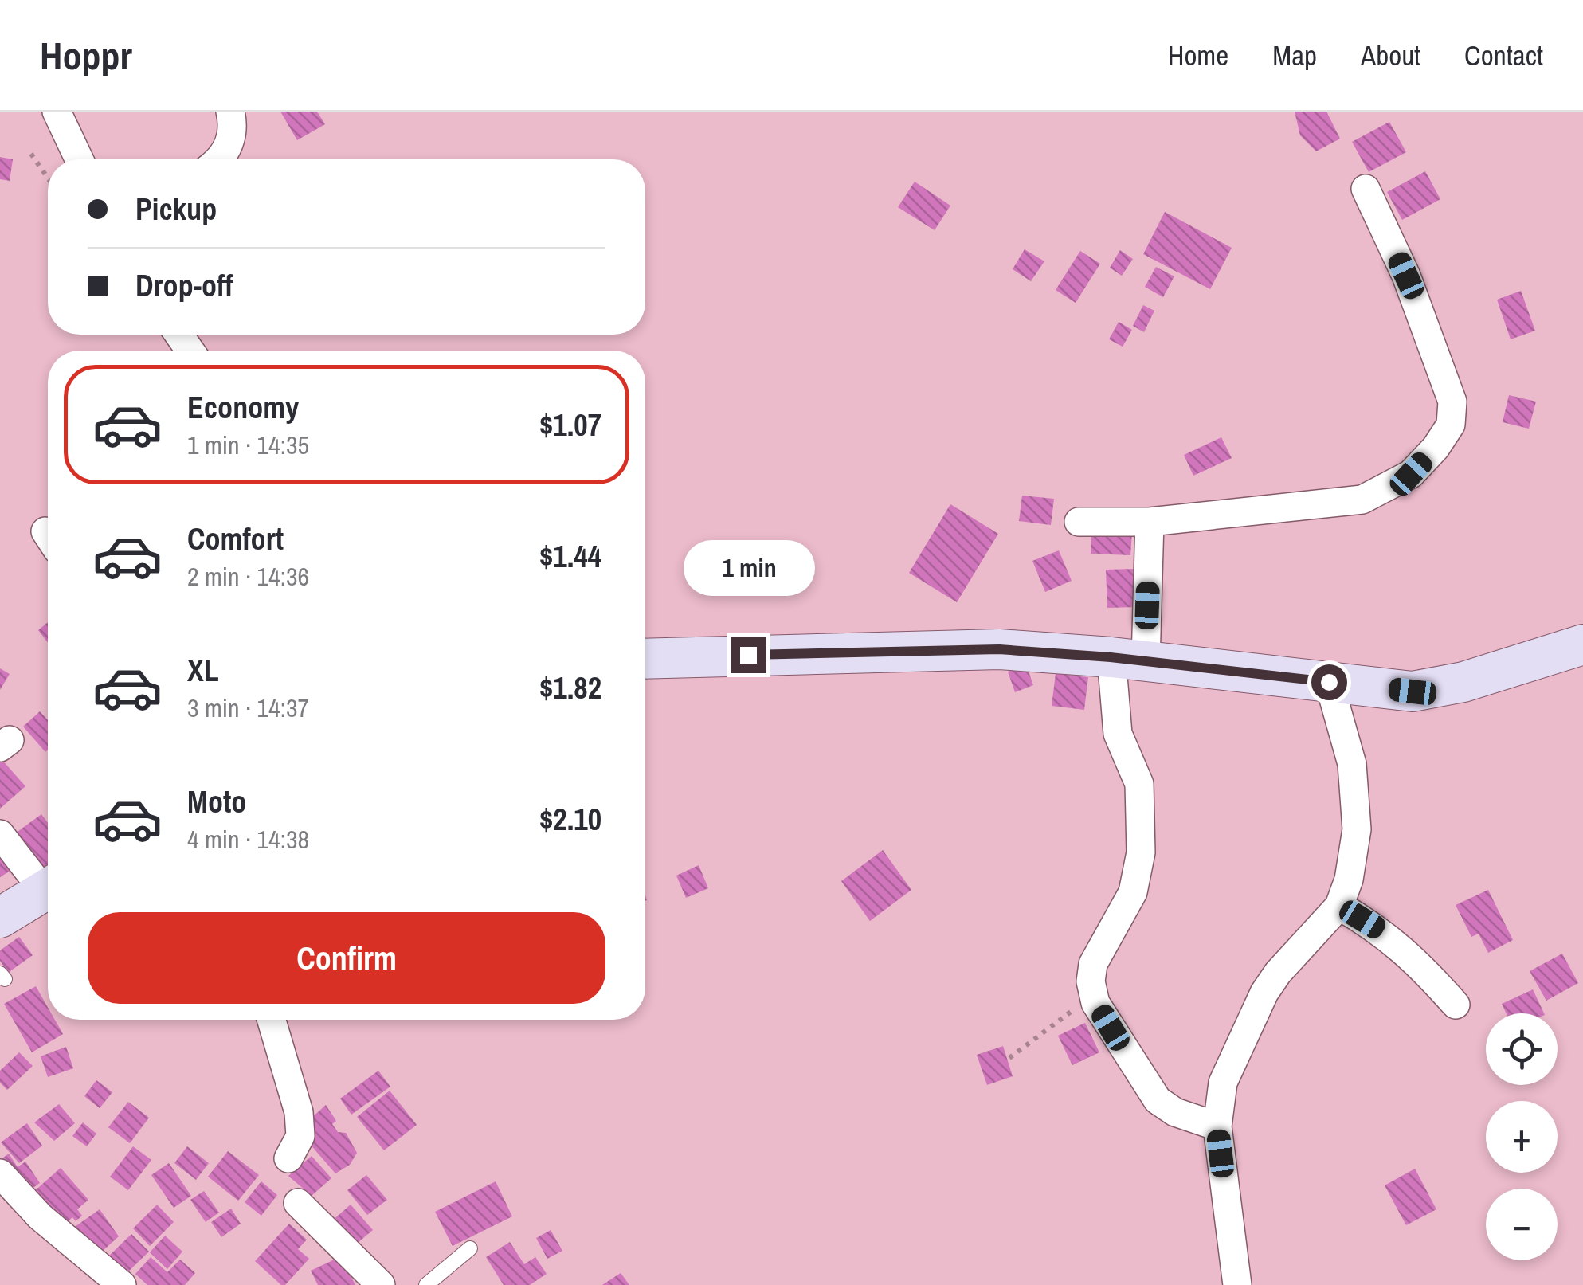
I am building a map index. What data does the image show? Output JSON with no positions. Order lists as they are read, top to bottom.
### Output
{
  "page": {
    "header": "Hoppr",
    "nav": [
      "Home",
      "Map",
      "About",
      "Contact"
    ],
    "banner": ["Pickup", "Drop-off"],
    "list": [
      {
        "name": "Economy",
        "note": "1 min · 14:35",
        "value": "$1.07"
      },
      {
        "name": "Comfort",
        "note": "2 min · 14:36",
        "value": "$1.44"
      },
      {
        "name": "XL",
        "note": "3 min · 14:37",
        "value": "$1.82"
      },
      {
        "name": "Moto",
        "note": "4 min · 14:38",
        "value": "$2.10"
      }
    ],
    "bubble": "1 min",
    "buttons": "Confirm",
    "map_buttons": ["+", "−"]
  }
}
